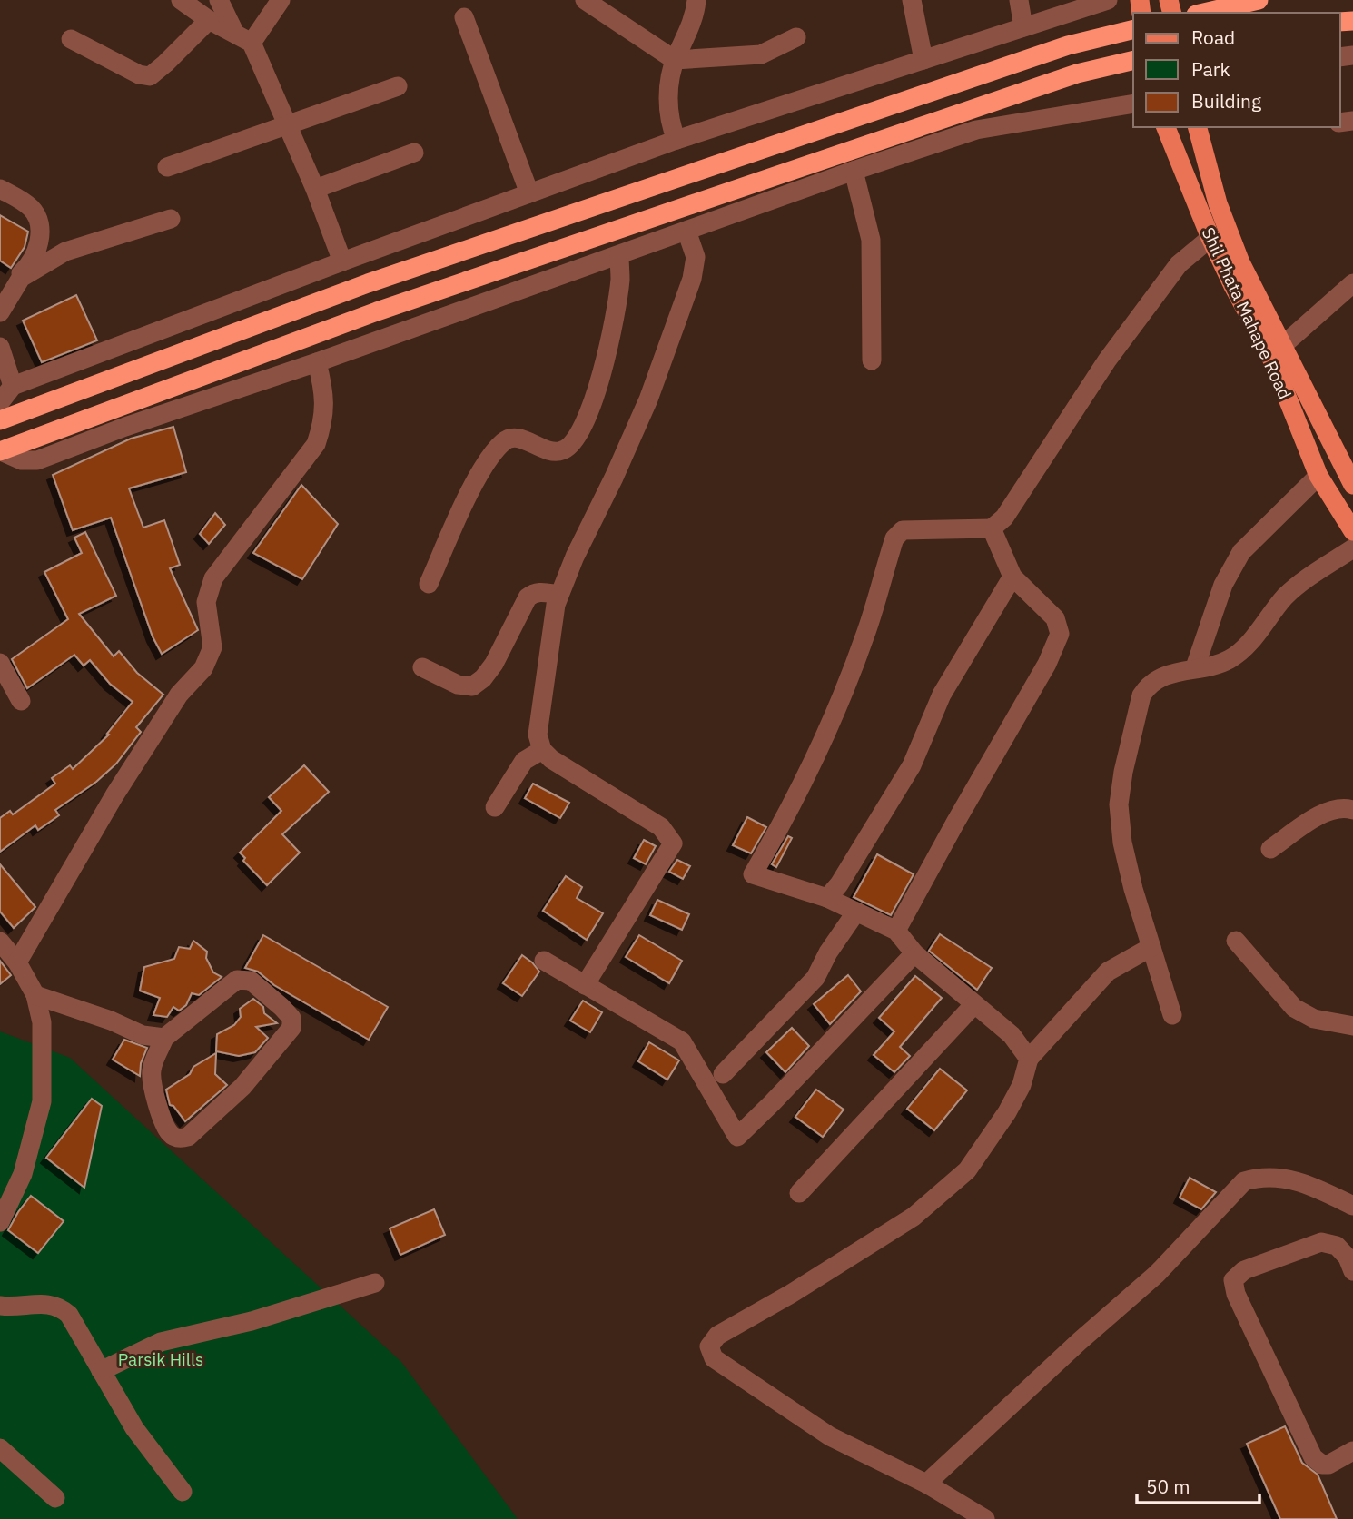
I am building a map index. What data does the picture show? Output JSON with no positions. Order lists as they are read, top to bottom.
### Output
{
  "streets": {
    "main road": ["Shil Phata Mahape Road"]
  },
  "parks": ["Parsik Hills"],
  "legend": ["Road", "Park", "Building"],
  "scale_bar": "50 m"
}
